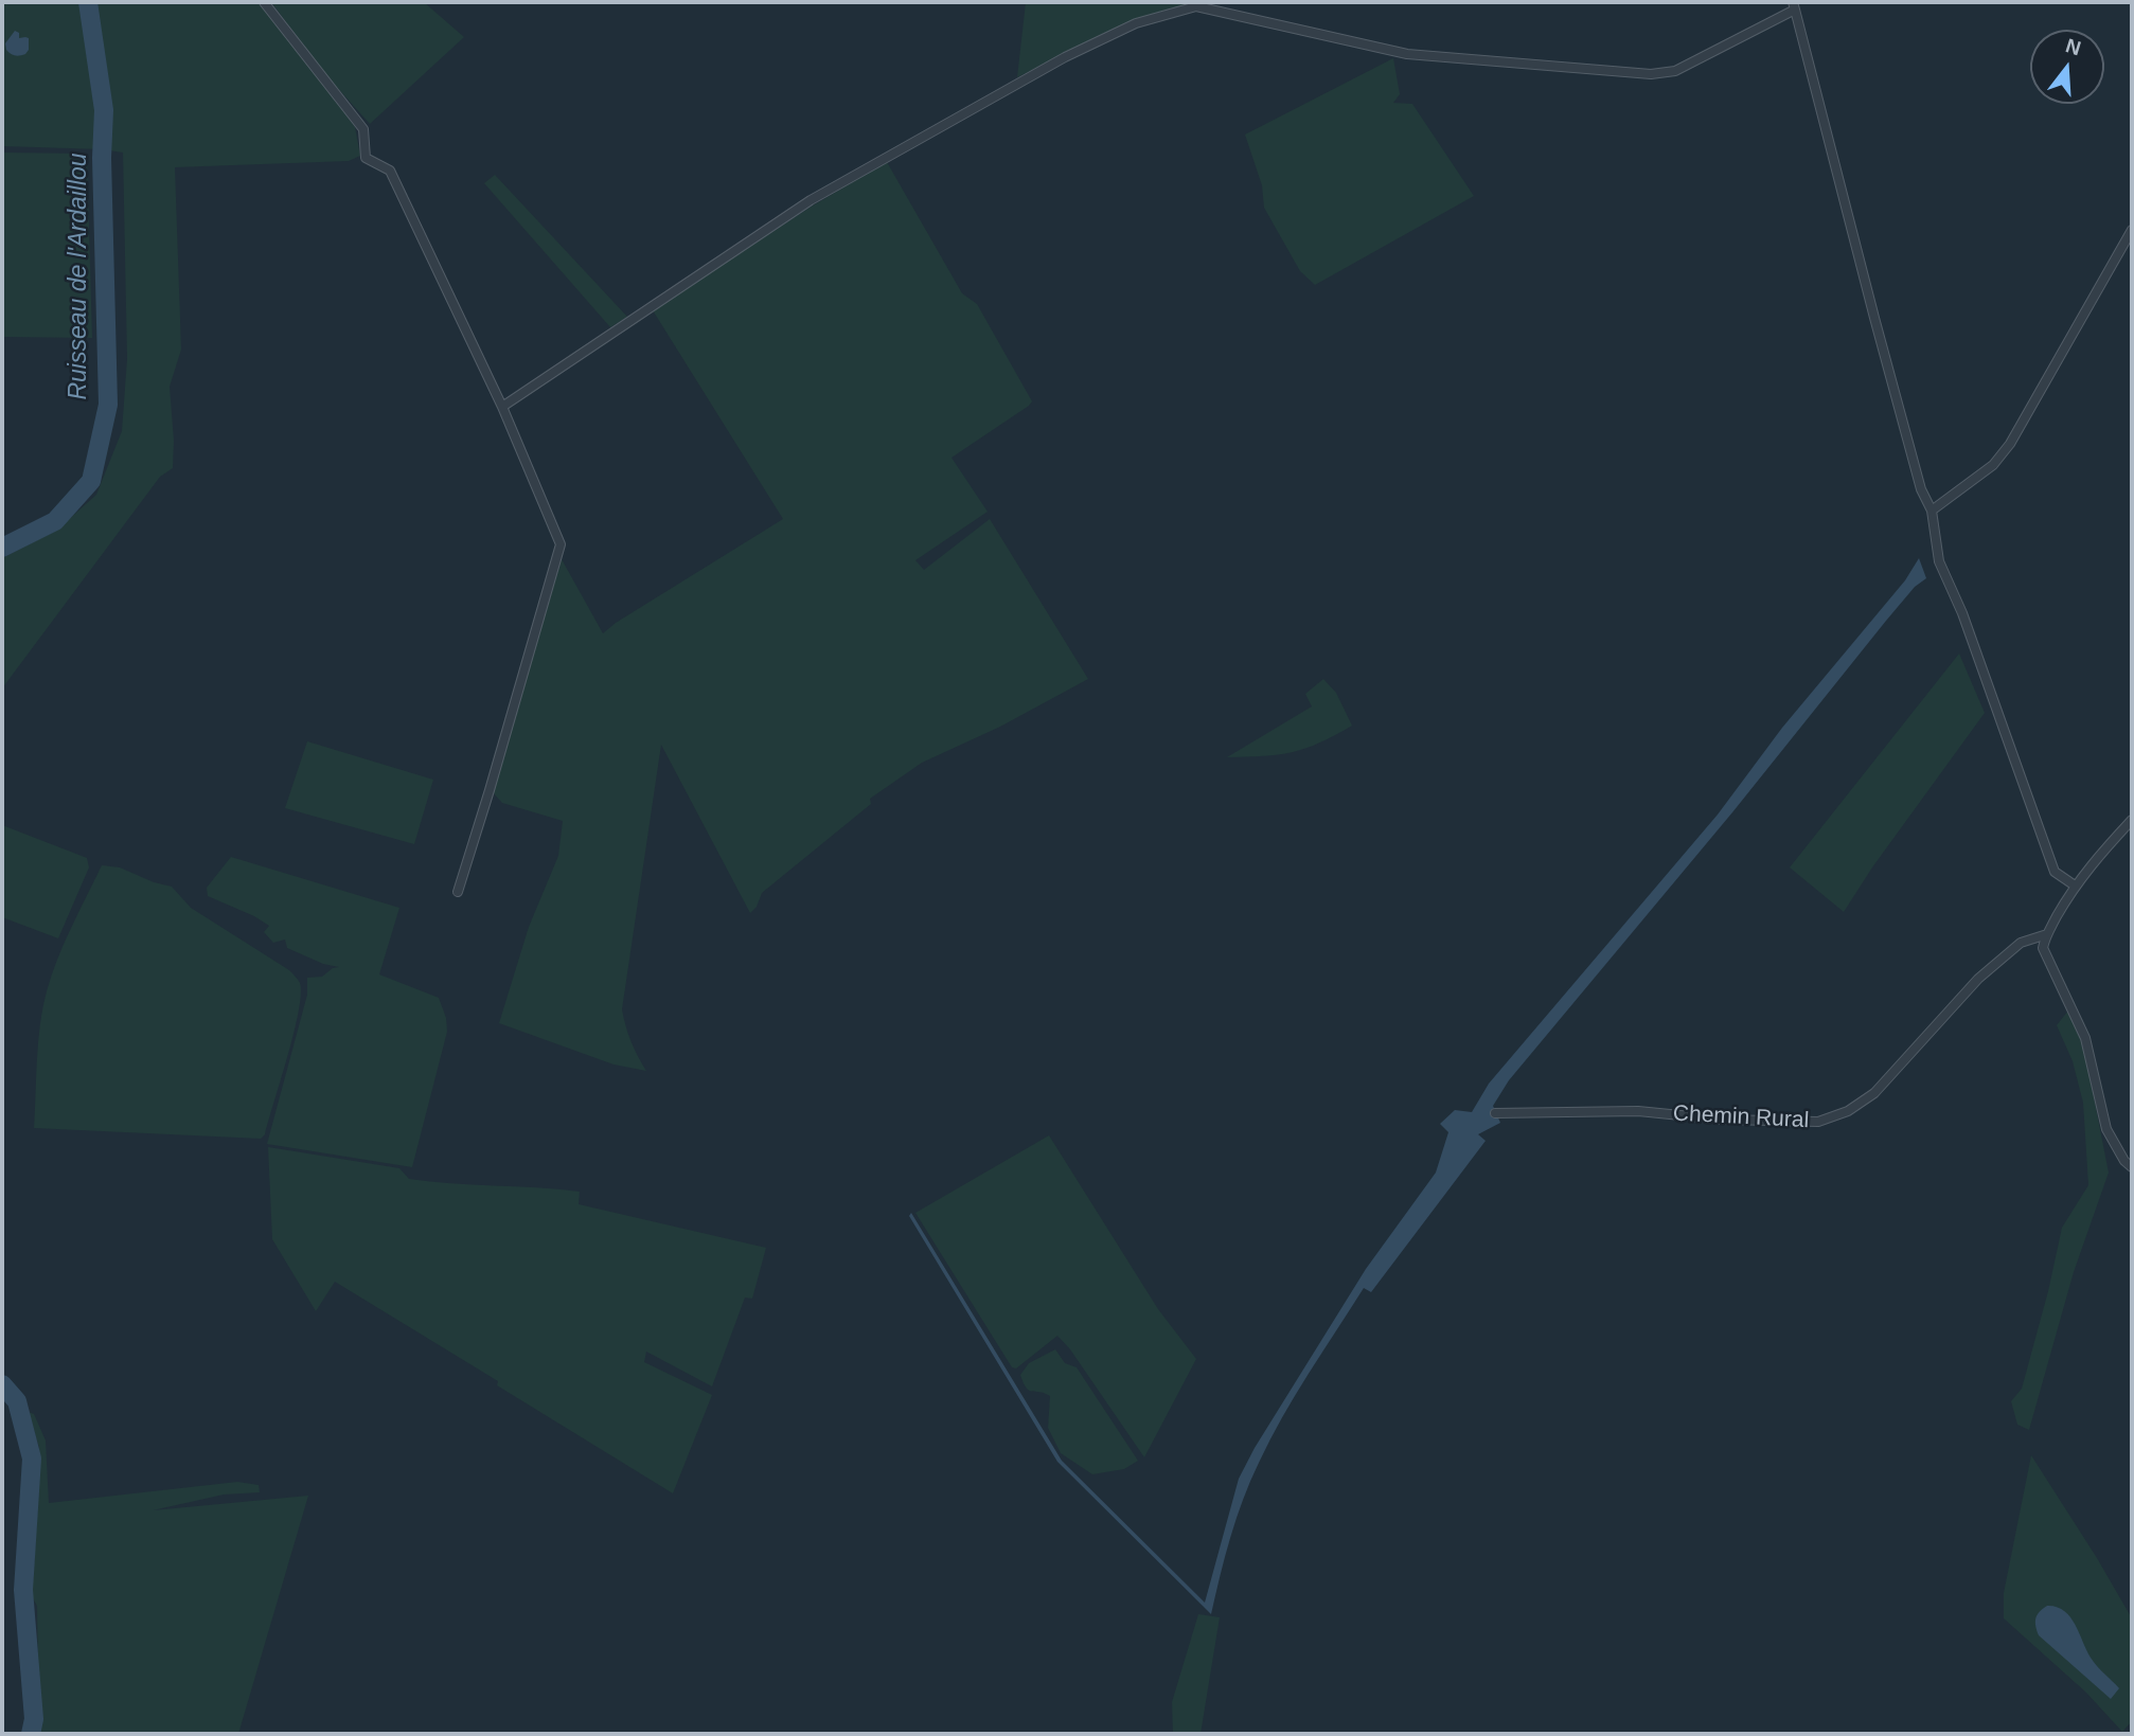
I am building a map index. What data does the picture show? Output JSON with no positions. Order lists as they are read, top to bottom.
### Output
{
  "streets": {
    "street": ["Chemin Rural"]
  },
  "water": ["Ruisseau de l'Ardaillou"],
  "north": "top"
}
